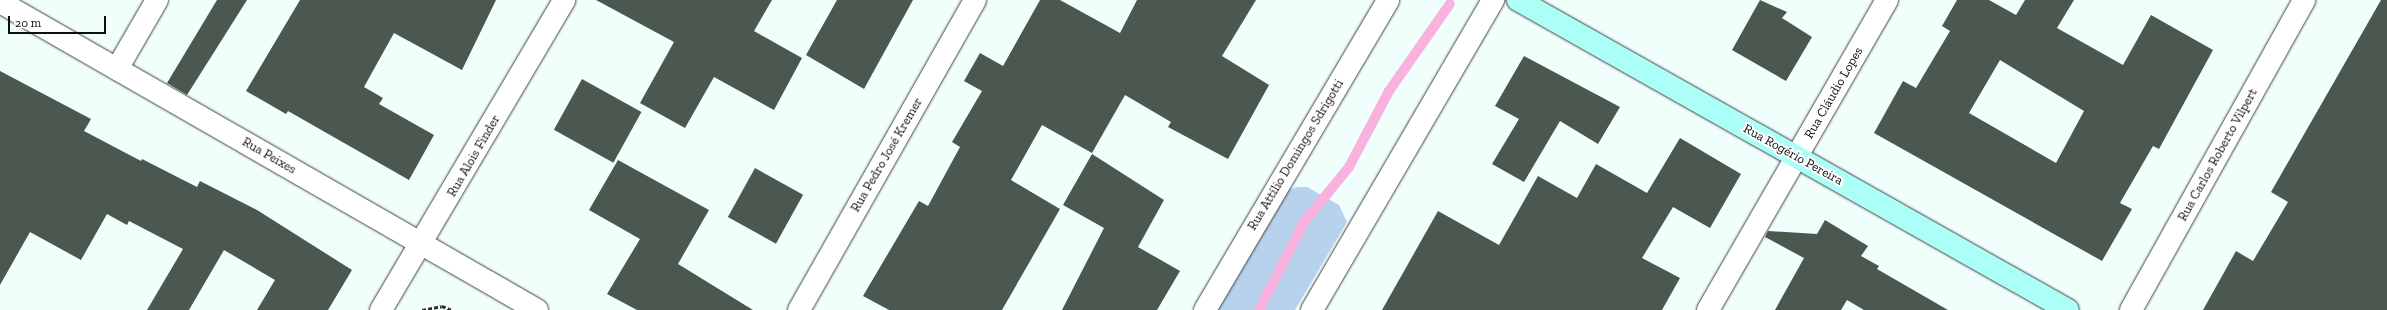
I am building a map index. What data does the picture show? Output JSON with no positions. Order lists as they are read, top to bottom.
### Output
{
  "streets": {
    "street": [
      "Rua Cláudio Lopes",
      "Rua Pedro José Kremer",
      "Rua Attílio Domingos Sdrigotti",
      "Rua Rogério Pereira",
      "Rua Carlos Roberto Vilpert",
      "Rua Peixes",
      "Rua Alois Finder"
    ]
  },
  "crossings": [
    ["Rua Cláudio Lopes", "Rua Rogério Pereira"],
    ["Rua Peixes", "Rua Alois Finder"]
  ],
  "scale_bar": "20 m"
}
